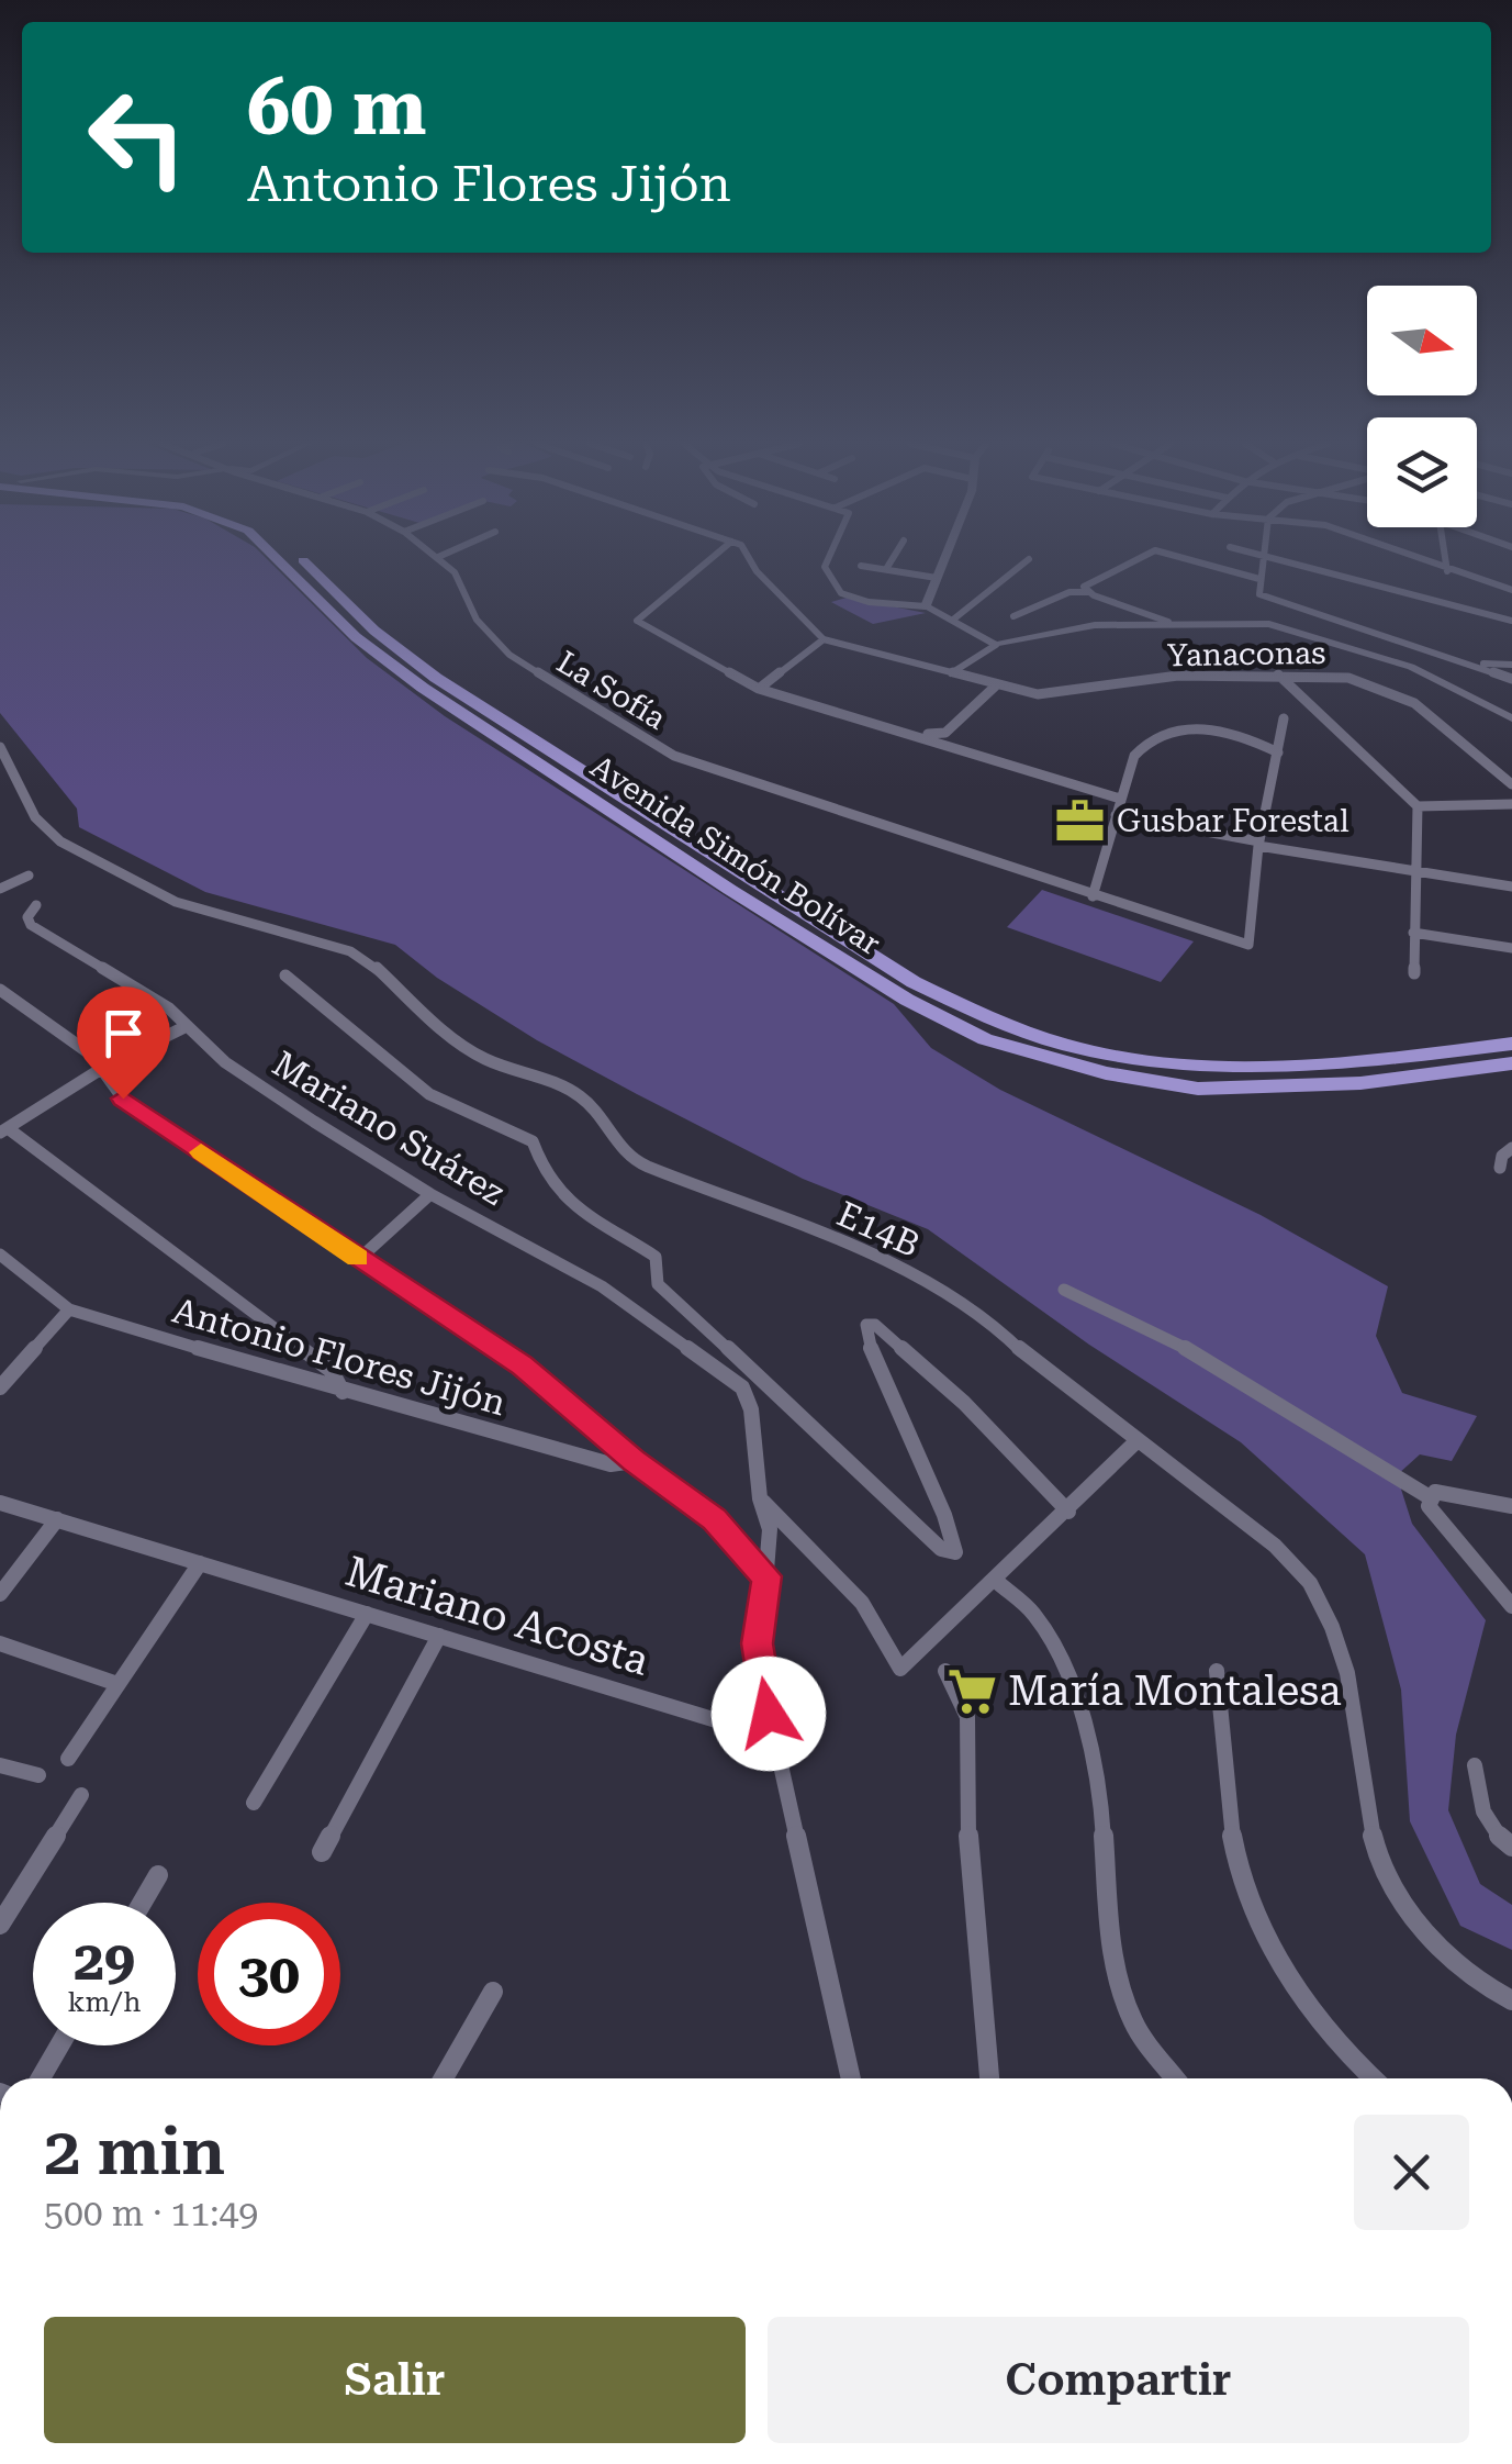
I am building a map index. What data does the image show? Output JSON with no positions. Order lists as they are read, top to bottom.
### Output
{
  "streets": {
    "highway": ["Avenida Simón Bolívar"],
    "street": [
      "Yanaconas",
      "La Sofía",
      "Mariano Suárez",
      "E14B",
      "Antonio Flores Jijón",
      "Mariano Acosta"
    ]
  },
  "places": {
    "office": ["Gusbar Forestal"],
    "supermarket": ["María Montalesa"]
  },
  "north": "right",
  "page": {
    "turn": ["60 m", "Antonio Flores Jijón"],
    "speed": "29 km/h",
    "limit": "30",
    "heading": ["2 min", "500 m · 11:49"],
    "buttons": ["Salir", "Compartir"]
  }
}
